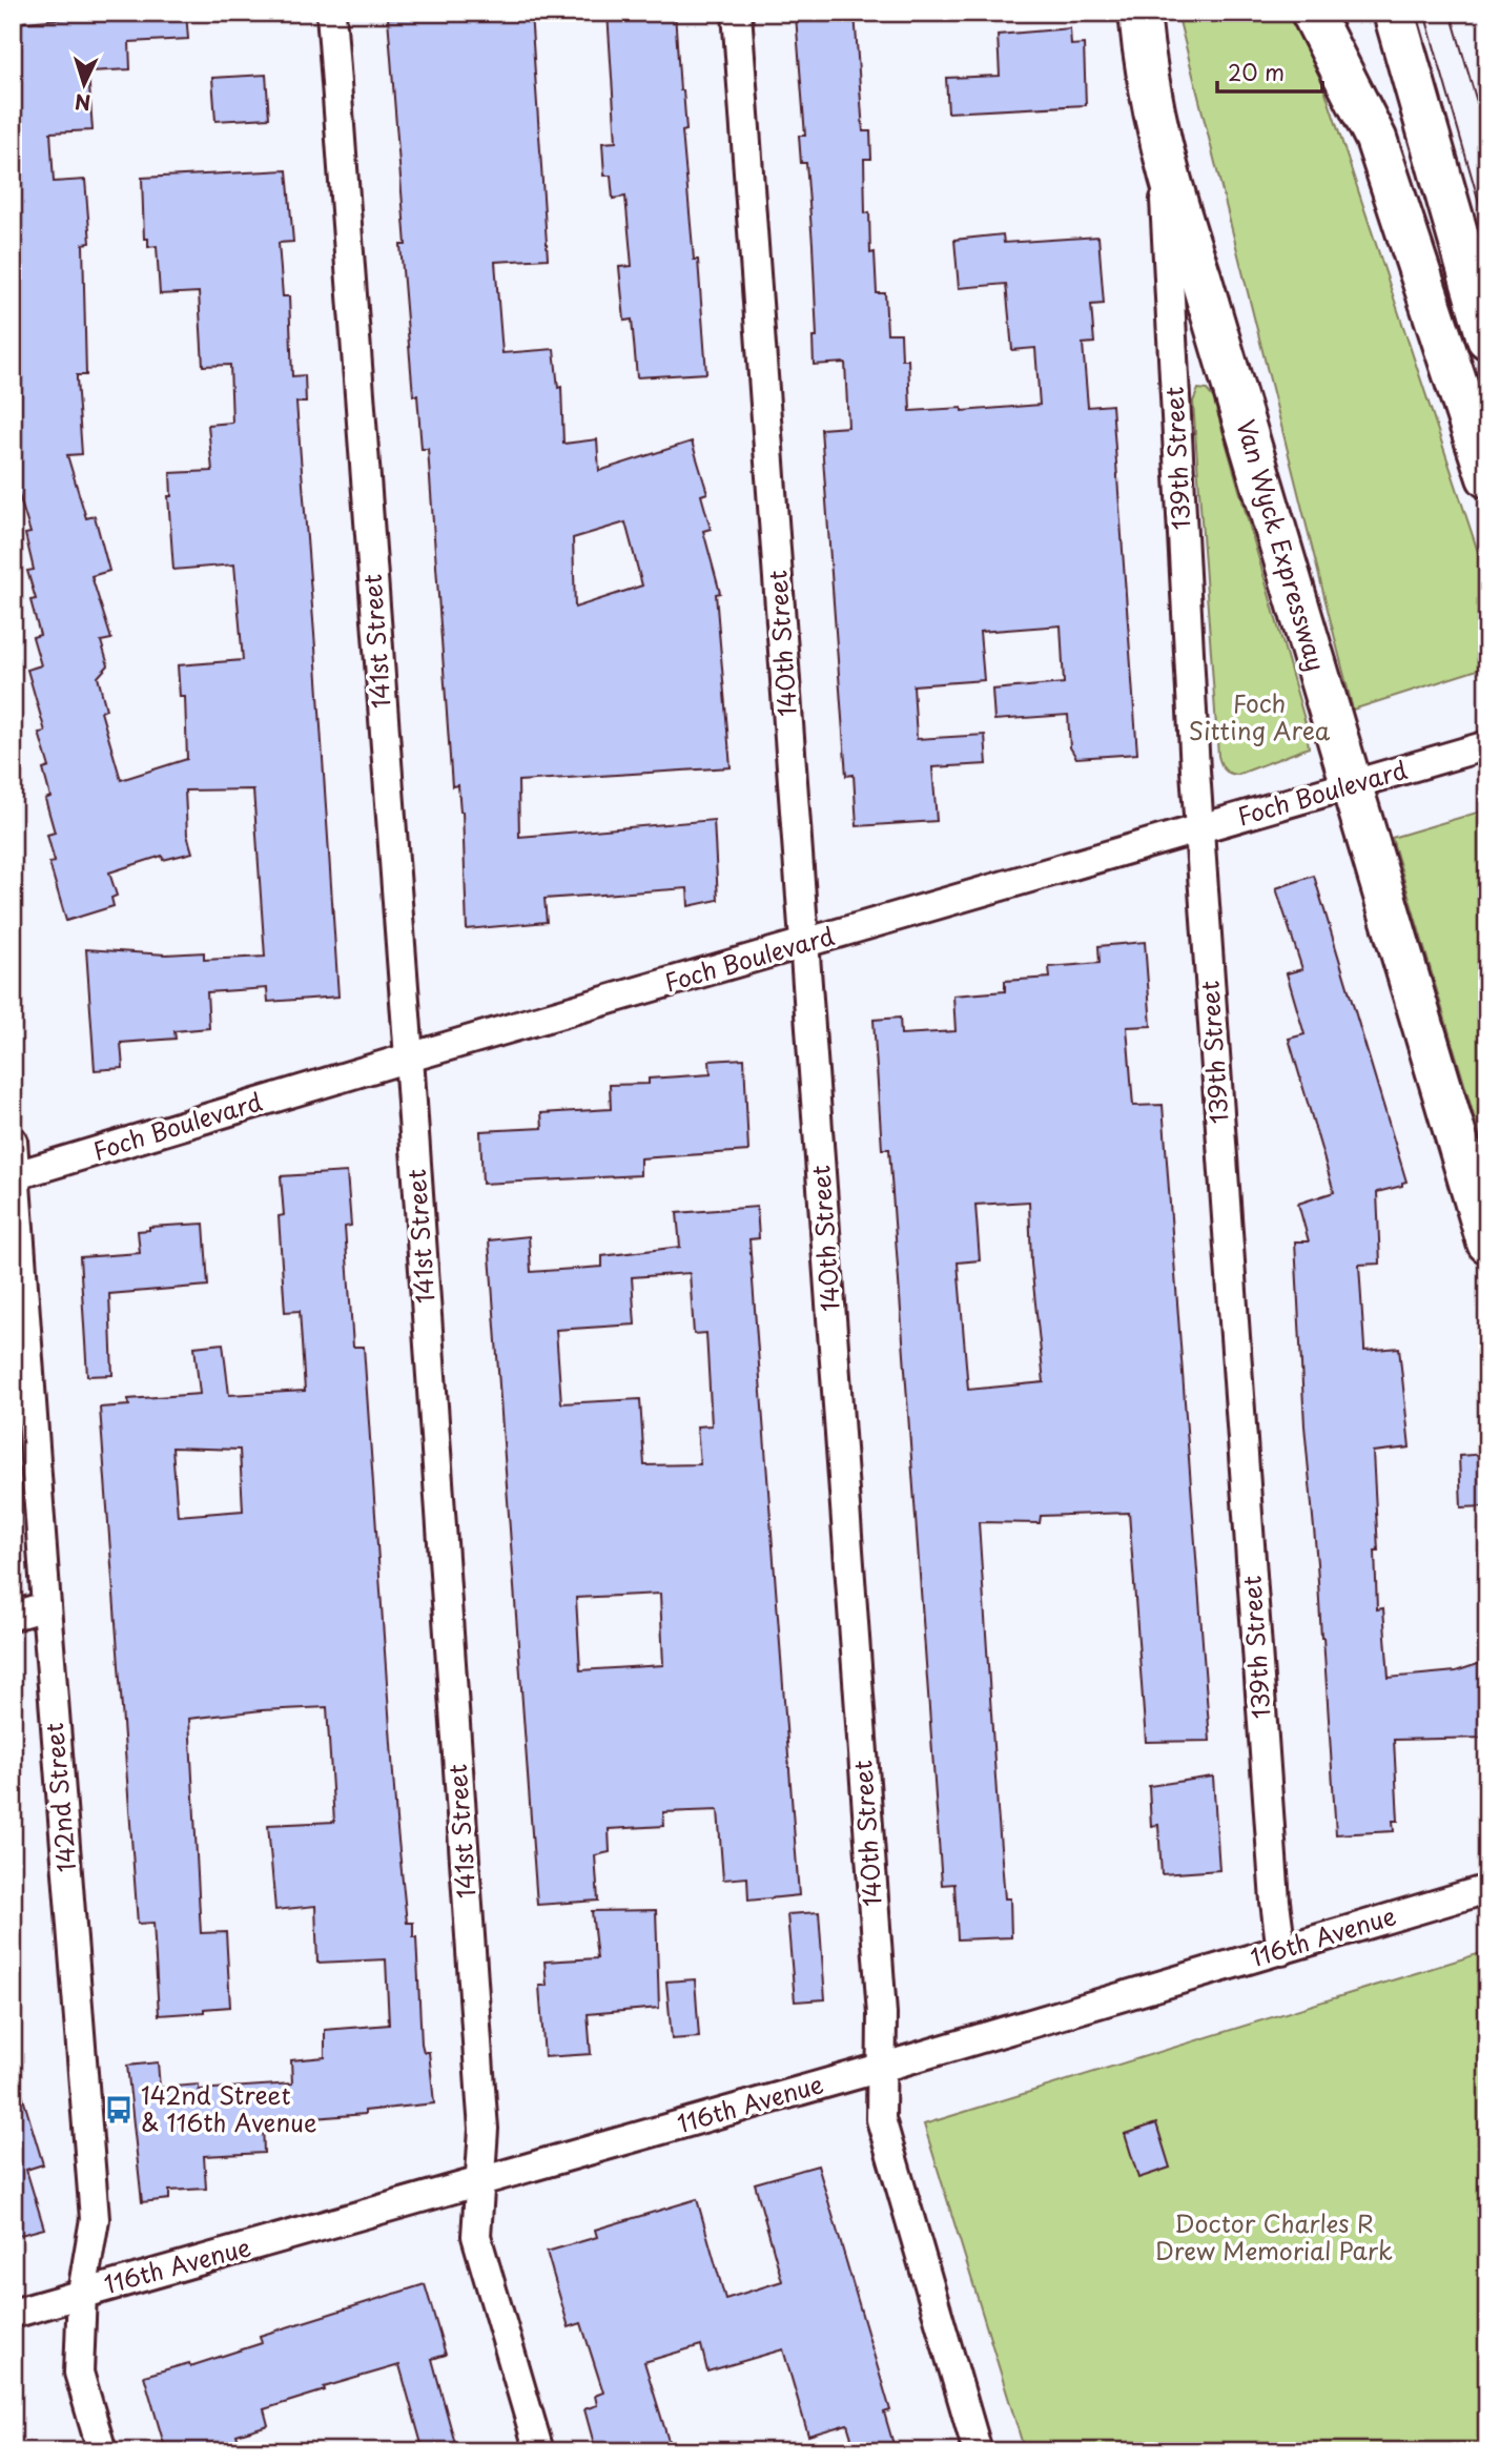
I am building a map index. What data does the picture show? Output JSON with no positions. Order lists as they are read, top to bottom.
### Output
{
  "streets": {
    "main road": ["Van Wyck Expressway"],
    "street": [
      "139th Street",
      "141st Street",
      "140th Street",
      "Foch Boulevard",
      "142nd Street",
      "116th Avenue"
    ]
  },
  "crossings": [
    ["139th Street", "Van Wyck Expressway"],
    ["139th Street", "Foch Boulevard"],
    ["139th Street", "116th Avenue"],
    ["Van Wyck Expressway", "Foch Boulevard"],
    ["141st Street", "Foch Boulevard"],
    ["141st Street", "116th Avenue"],
    ["140th Street", "Foch Boulevard"],
    ["140th Street", "116th Avenue"],
    ["Foch Boulevard", "142nd Street"],
    ["142nd Street", "116th Avenue"]
  ],
  "parks": ["Foch Sitting Area", "Doctor Charles R Drew Memorial Park"],
  "places": {
    "bus stop": ["142nd Street & 116th Avenue"]
  },
  "scale_bar": "20 m",
  "north": "bottom"
}
